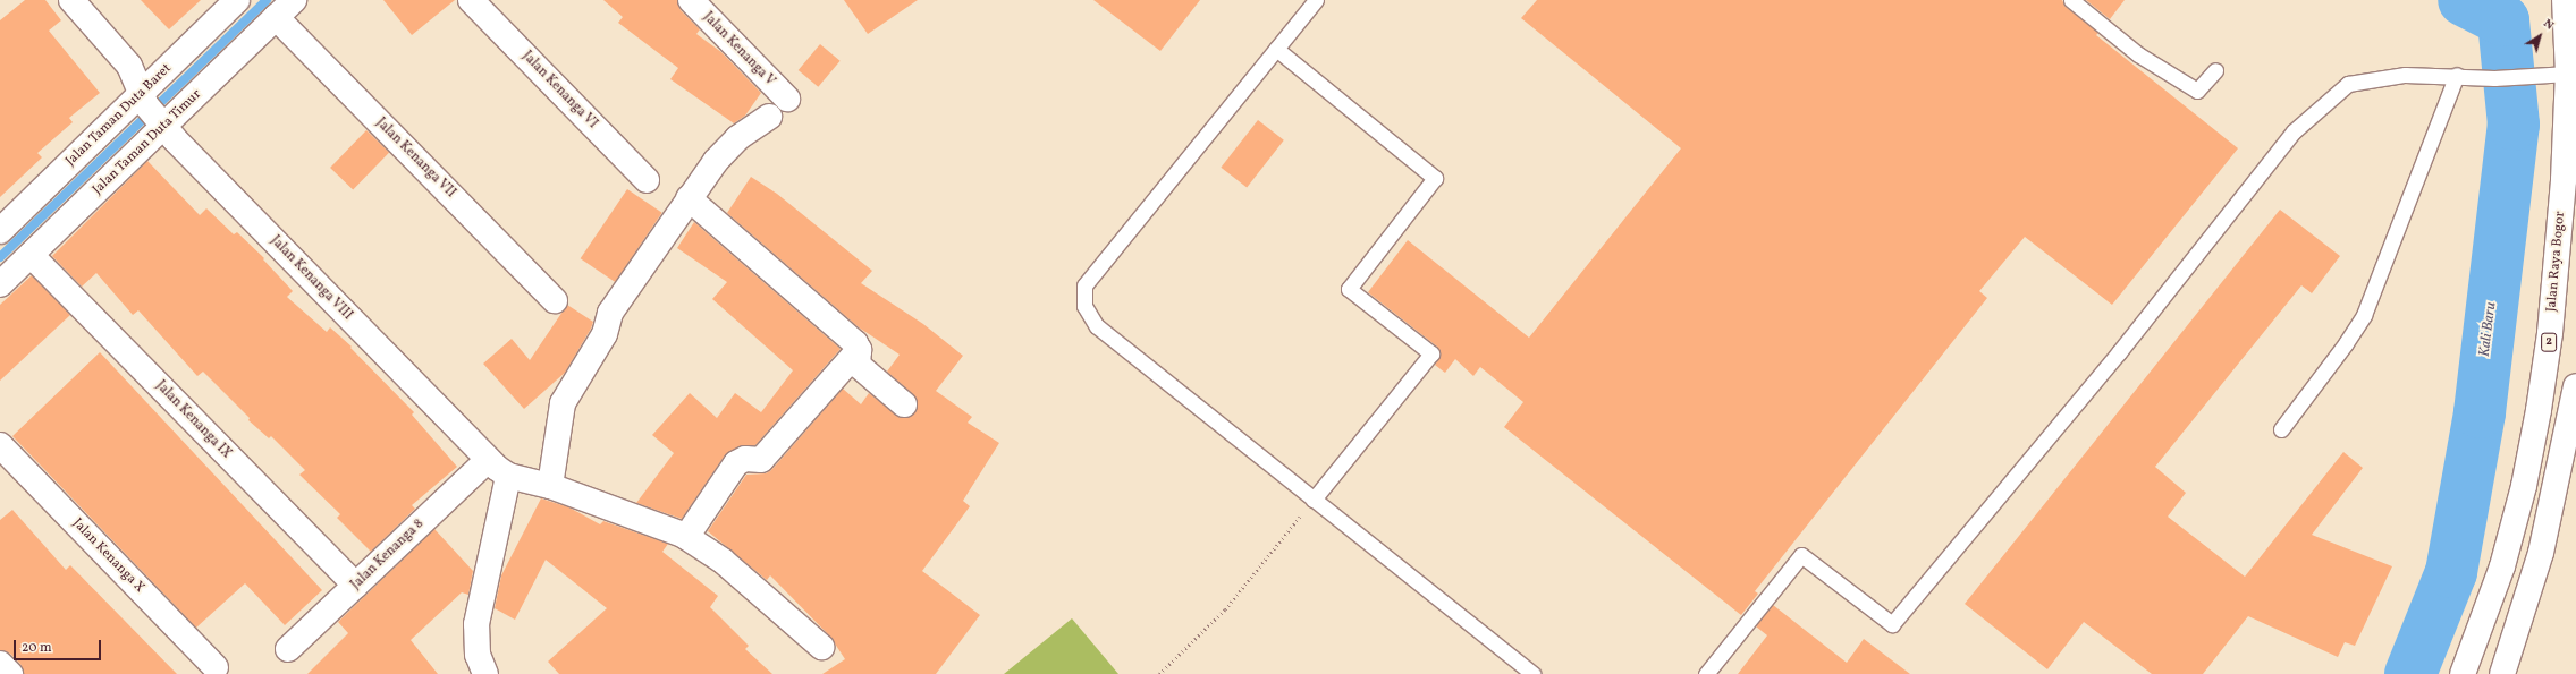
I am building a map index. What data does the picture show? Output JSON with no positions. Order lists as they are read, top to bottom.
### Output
{
  "streets": {
    "main road": [
      "Jalan Kenanga V",
      "Jalan Kenanga VI",
      "Jalan Taman Duta Baret",
      "Jalan Taman Duta Timur",
      "Jalan Kenanga VII",
      "Jalan Raya Bogor",
      "Jalan Kenanga VIII",
      "2",
      "Jalan Kenanga IX",
      "Jalan Kenanga 8",
      "Jalan Kenanga X"
    ]
  },
  "crossings": [
    ["Jalan Taman Duta Baret", "Jalan Taman Duta Timur"],
    ["Jalan Taman Duta Baret", "Jalan Kenanga VIII"],
    ["Jalan Taman Duta Timur", "Jalan Kenanga VII"],
    ["Jalan Taman Duta Timur", "Jalan Kenanga VIII"],
    ["Jalan Taman Duta Timur", "Jalan Kenanga IX"],
    ["Jalan Kenanga VIII", "Jalan Kenanga 8"],
    ["Jalan Kenanga IX", "Jalan Kenanga 8"]
  ],
  "water": ["Kali Baru"],
  "scale_bar": "20 m",
  "north": "top right"
}
